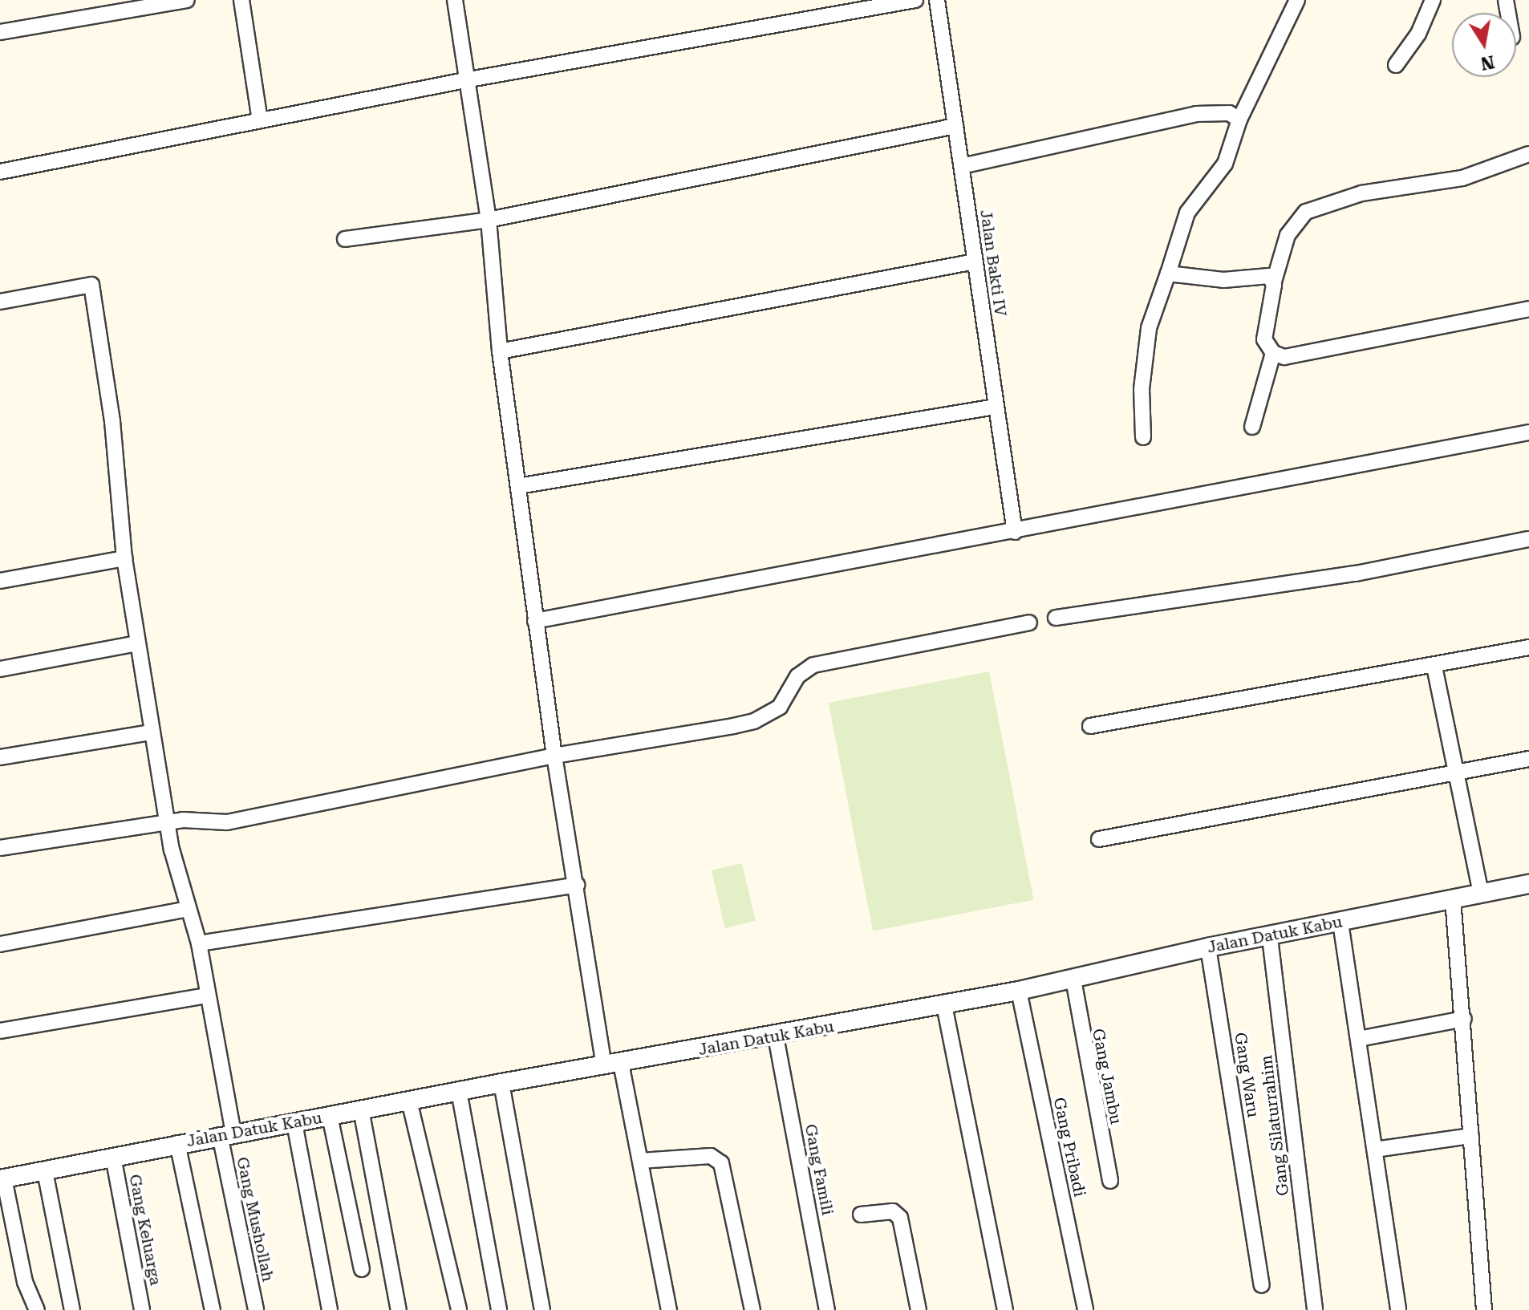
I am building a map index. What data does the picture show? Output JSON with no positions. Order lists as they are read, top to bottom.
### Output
{
  "streets": {
    "street": [
      "Jalan Bakti IV",
      "Jalan Datuk Kabu",
      "Gang Waru",
      "Gang Jambu",
      "Gang Silaturrahim",
      "Gang Pribadi",
      "Gang Famili",
      "Gang Mushollah",
      "Gang Keluarga"
    ]
  },
  "crossings": [
    ["Jalan Datuk Kabu", "Gang Waru"],
    ["Jalan Datuk Kabu", "Gang Jambu"],
    ["Jalan Datuk Kabu", "Gang Silaturrahim"],
    ["Jalan Datuk Kabu", "Gang Pribadi"],
    ["Jalan Datuk Kabu", "Gang Famili"],
    ["Jalan Datuk Kabu", "Gang Mushollah"],
    ["Jalan Datuk Kabu", "Gang Keluarga"]
  ],
  "north": "bottom"
}
